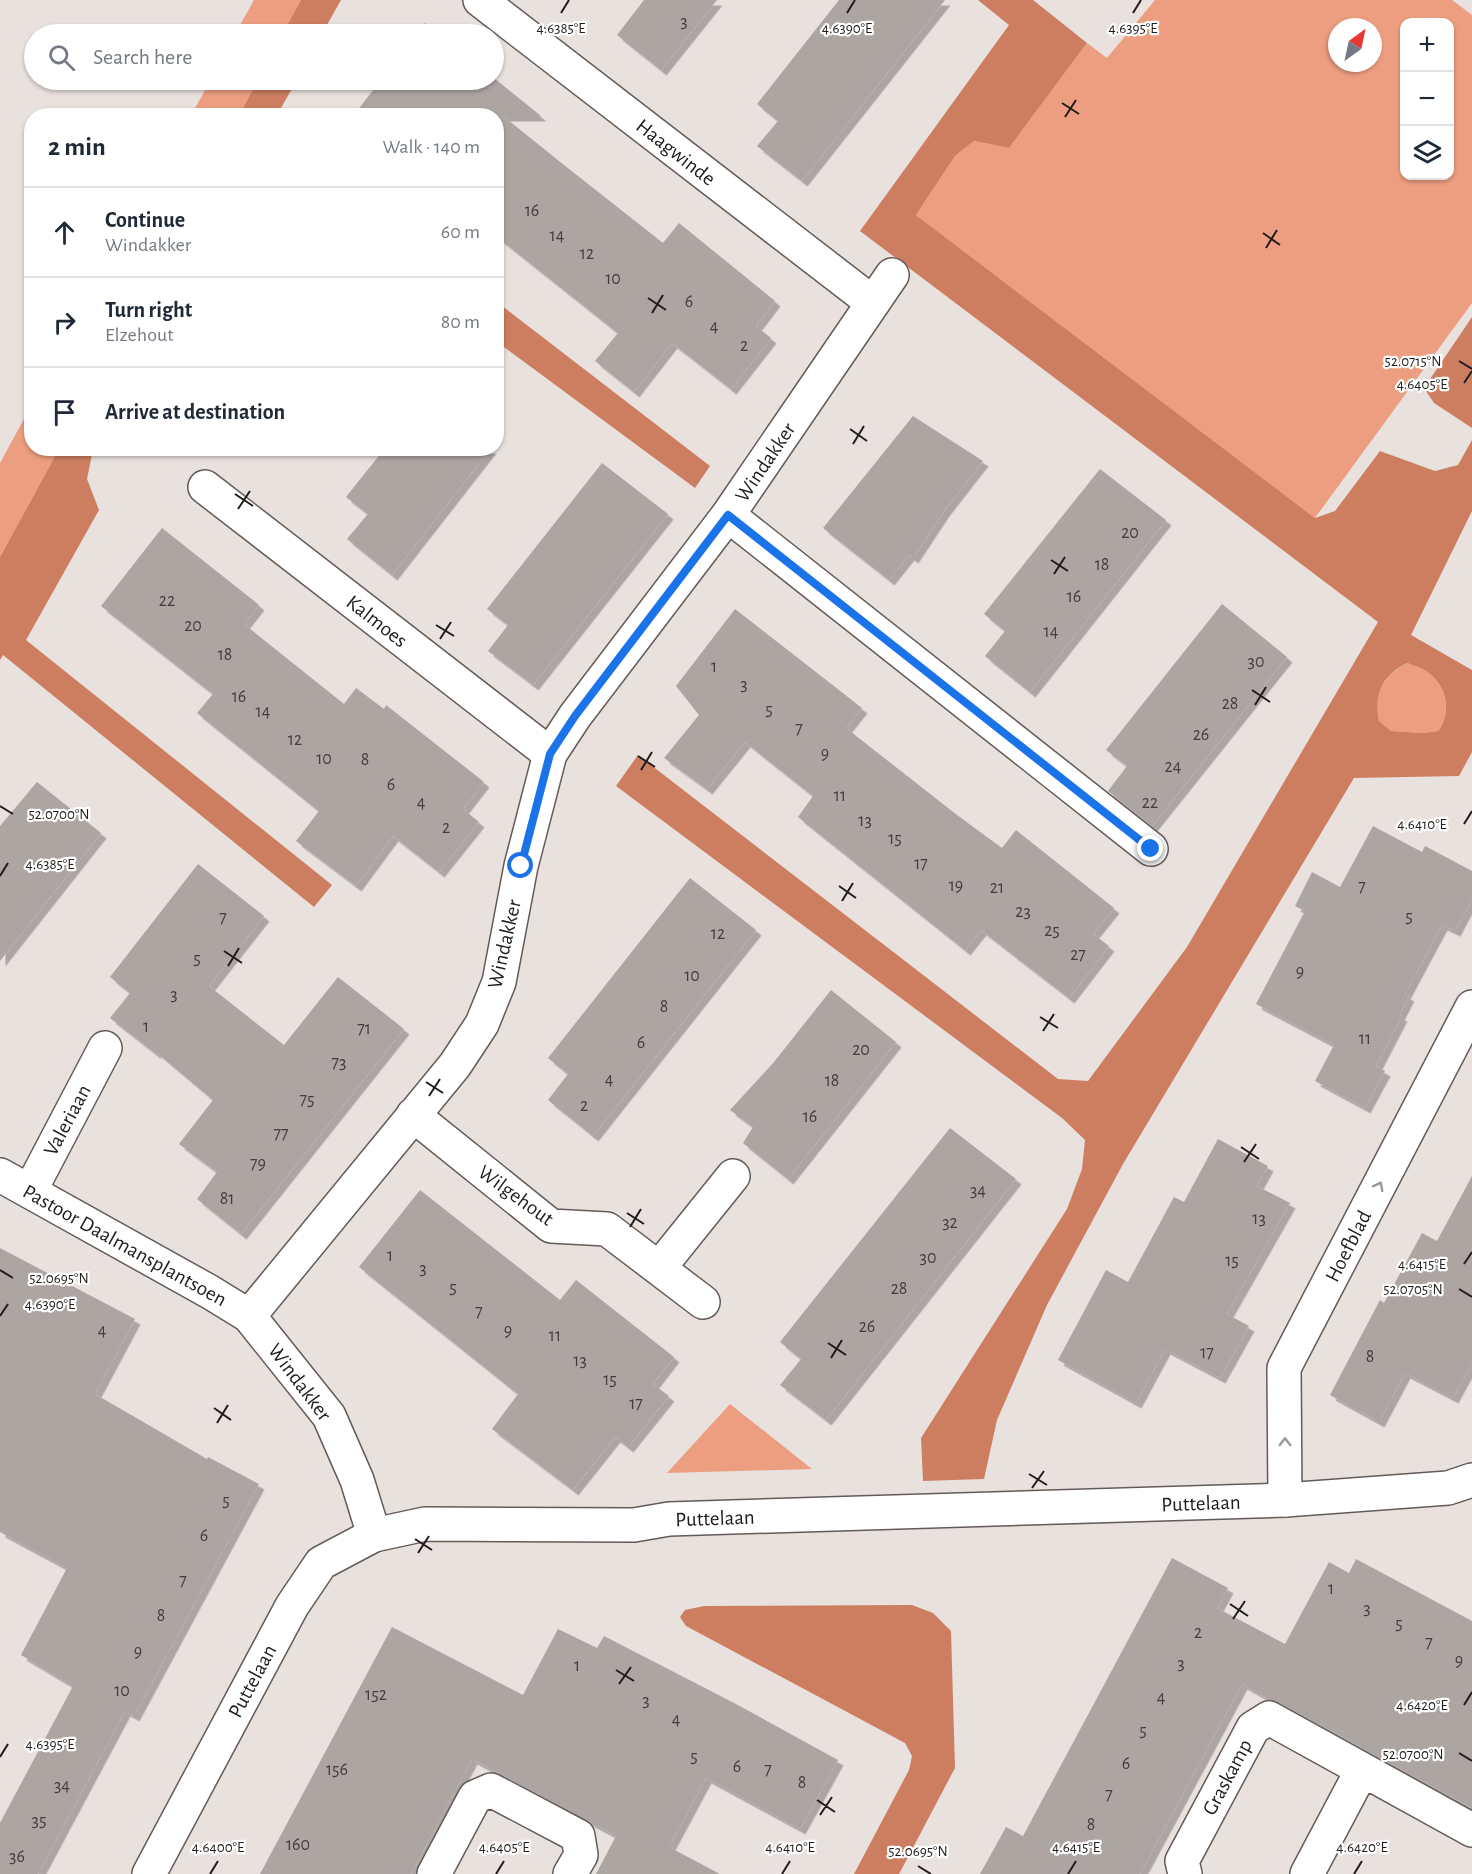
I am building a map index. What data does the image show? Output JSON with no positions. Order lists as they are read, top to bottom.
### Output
{
  "streets": {
    "street": [
      "Haagwinde",
      "Windakker",
      "Kalmoes",
      "Valeriaan",
      "Wilgehout",
      "Pastoor Daalmansplantsoen",
      "Hoefblad",
      "Puttelaan",
      "Graskamp"
    ]
  },
  "crossings": [
    ["Haagwinde", "Windakker"],
    ["Windakker", "Kalmoes"],
    ["Windakker", "Wilgehout"],
    ["Windakker", "Pastoor Daalmansplantsoen"],
    ["Windakker", "Puttelaan"],
    ["Valeriaan", "Pastoor Daalmansplantsoen"],
    ["Hoefblad", "Puttelaan"]
  ],
  "one_way": ["Hoefblad"],
  "house_numbers": [
    "3",
    "16",
    "14",
    "12",
    "10",
    "6",
    "4",
    "2",
    "20",
    "18",
    "16",
    "22",
    "20",
    "14",
    "18",
    "30",
    "1",
    "3",
    "16",
    "28",
    "5",
    "14",
    "7",
    "26",
    "12",
    "9",
    "10",
    "8",
    "24",
    "6",
    "11",
    "4",
    "22",
    "13",
    "2",
    "15",
    "17",
    "19",
    "7",
    "21",
    "23",
    "5",
    "7",
    "25",
    "12",
    "27",
    "5",
    "9",
    "10",
    "3",
    "8",
    "1",
    "71",
    "11",
    "6",
    "20",
    "73",
    "4",
    "18",
    "75",
    "2",
    "16",
    "77",
    "79",
    "34",
    "81",
    "13",
    "32",
    "1",
    "30",
    "15",
    "3",
    "5",
    "28",
    "7",
    "26",
    "4",
    "9",
    "11",
    "17",
    "8",
    "13",
    "15",
    "17",
    "5",
    "6",
    "7",
    "1",
    "3",
    "8",
    "5",
    "2",
    "7",
    "9",
    "9",
    "3",
    "1",
    "10",
    "152",
    "4",
    "3",
    "4",
    "5",
    "5",
    "6",
    "6",
    "156",
    "7",
    "8",
    "34",
    "7",
    "35",
    "8",
    "160",
    "36"
  ],
  "north": "top right",
  "page": {
    "map_buttons": ["+", "−"],
    "search": "Search here",
    "heading": ["2 min", "Walk · 140 m"],
    "list": [
      ["Continue", "Windakker", "60 m"],
      ["Turn right", "Elzehout", "80 m"],
      "Arrive at destination"
    ]
  },
  "coordinates": [
    "4.6385°E",
    "4.6390°E",
    "4.6395°E",
    "52.0715°N",
    "4.6405°E",
    "52.0700°N",
    "4.6410°E",
    "4.6415°E",
    "52.0695°N",
    "52.0705°N",
    "4.6420°E",
    "4.6400°E"
  ]
}
